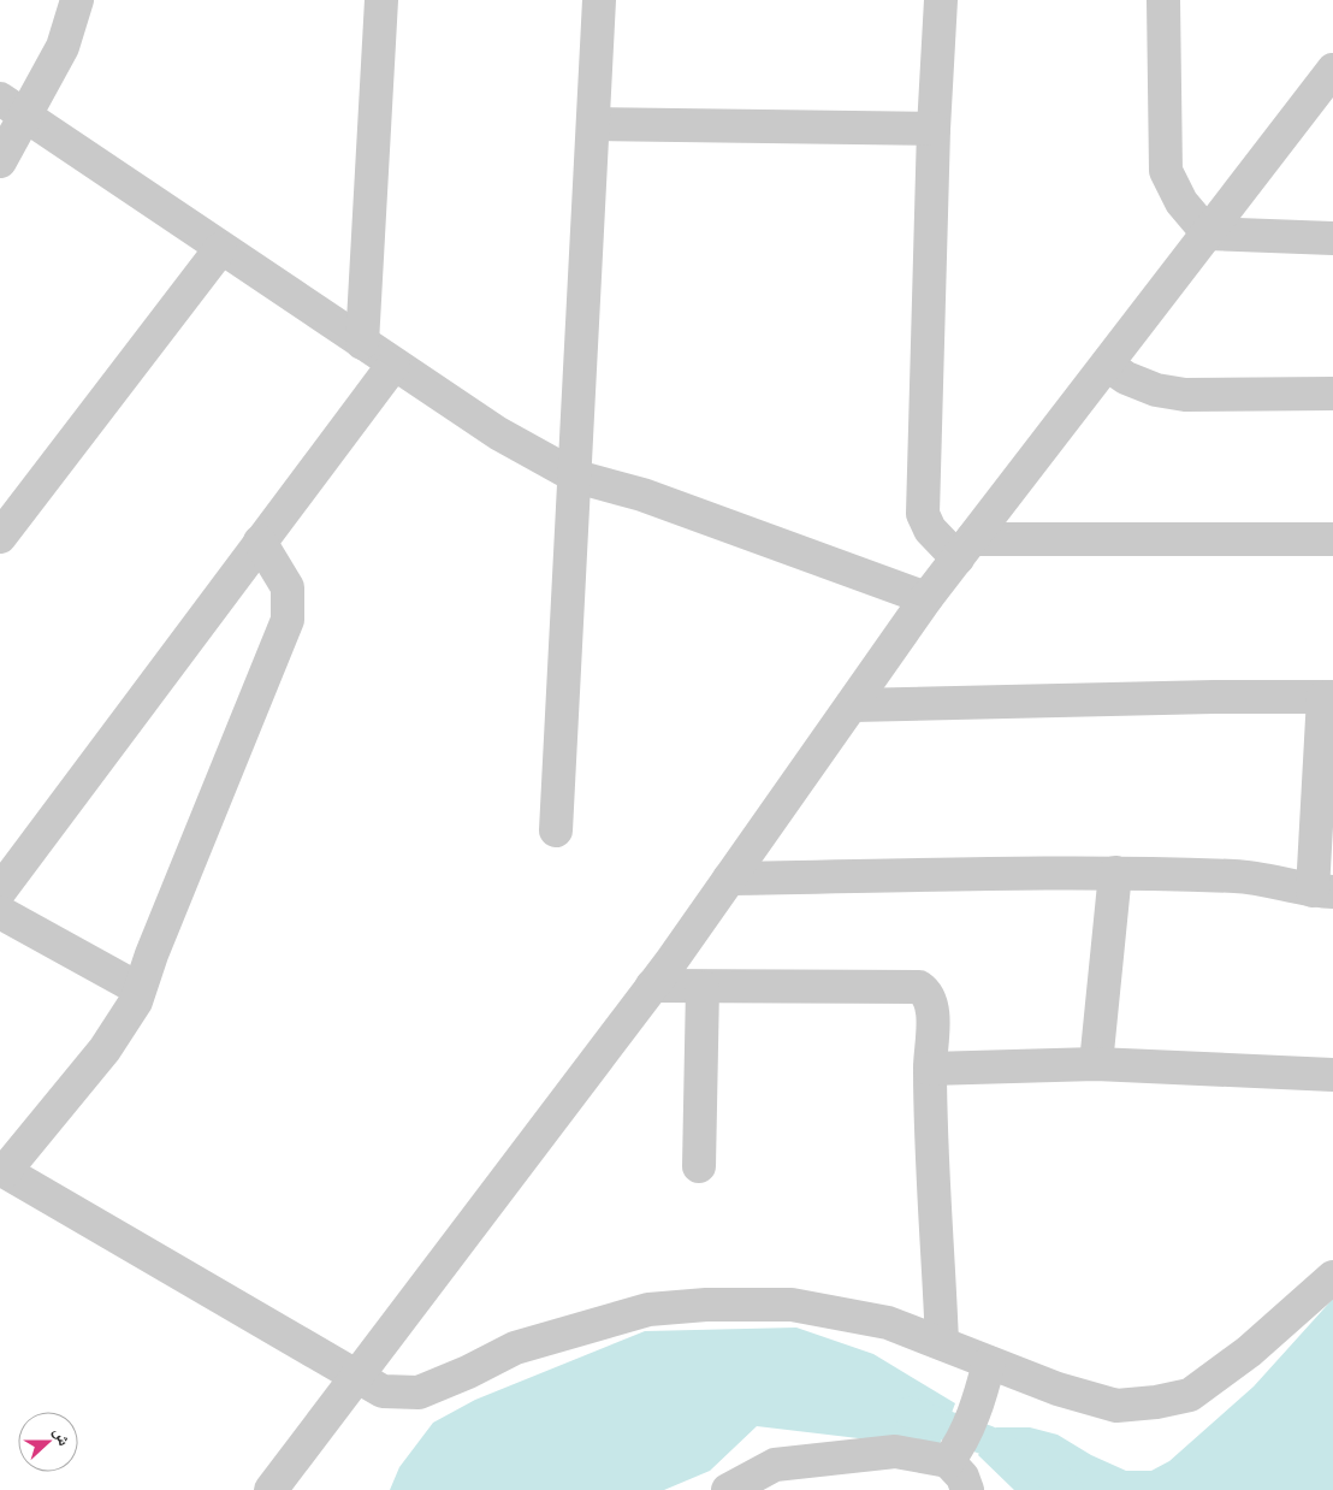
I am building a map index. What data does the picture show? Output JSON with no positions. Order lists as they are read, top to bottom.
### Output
{
  "north": "right"
}
